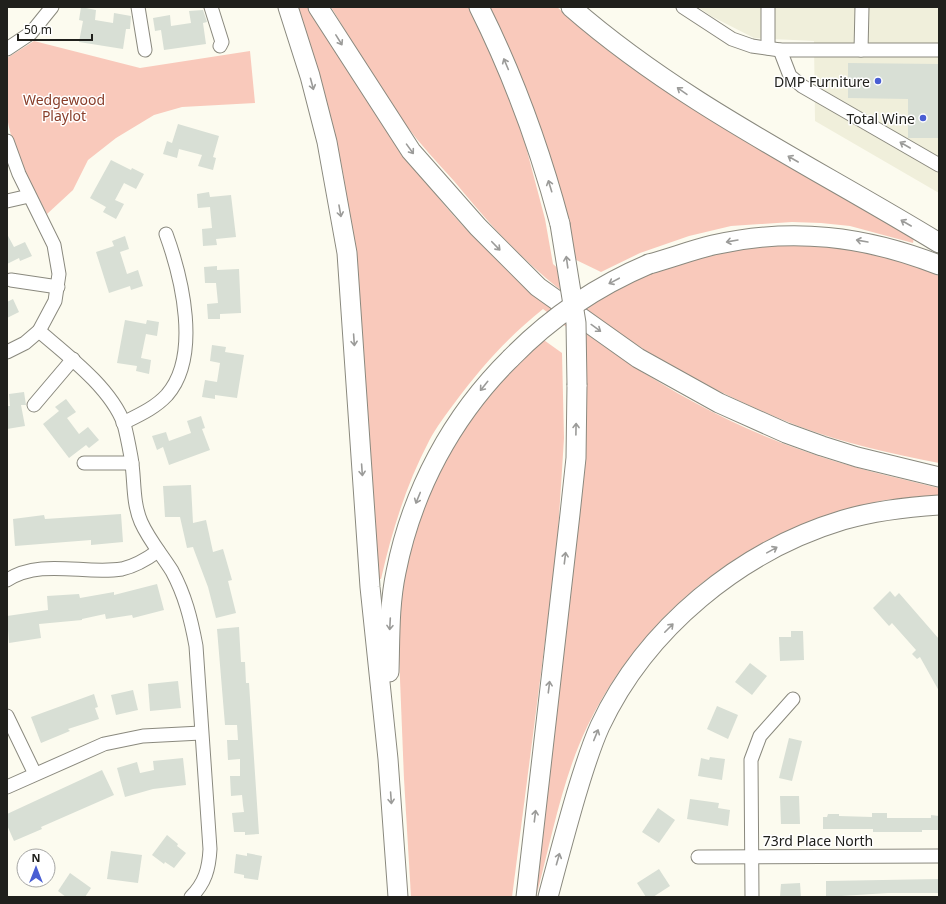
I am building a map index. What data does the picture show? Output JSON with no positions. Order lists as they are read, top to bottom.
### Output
{
  "streets": {
    "street": ["73rd Place North"]
  },
  "parks": ["Wedgewood Playlot"],
  "places": ["DMP Furniture", "Total Wine"],
  "scale_bar": "50 m",
  "north": "top"
}
